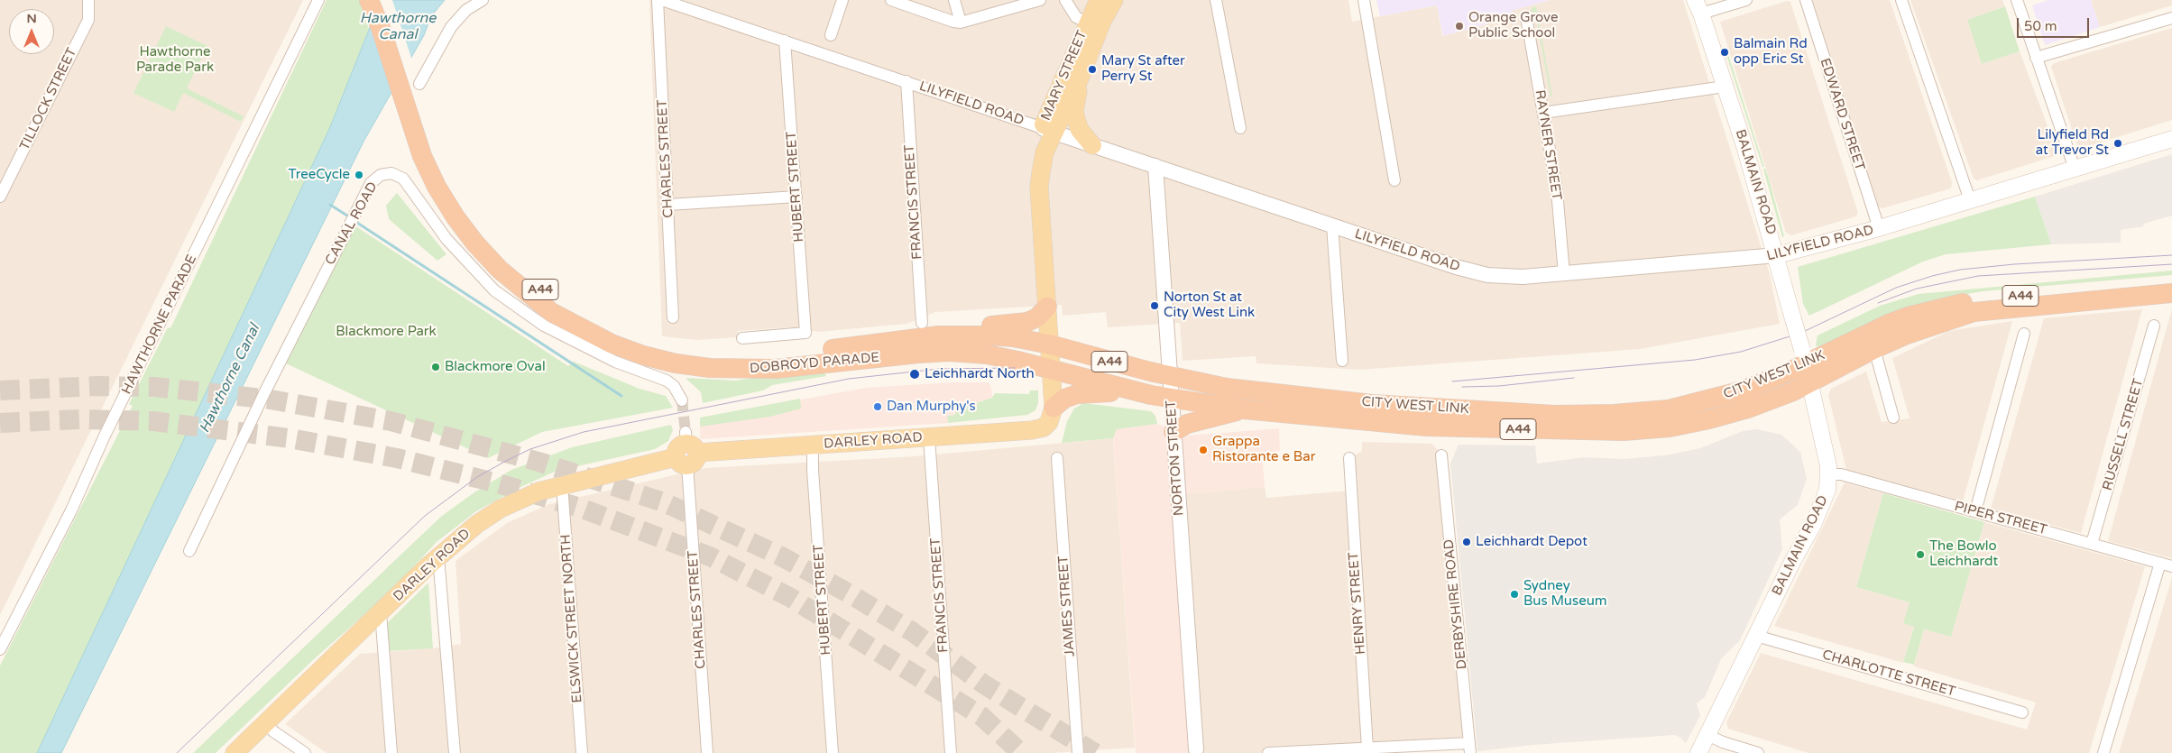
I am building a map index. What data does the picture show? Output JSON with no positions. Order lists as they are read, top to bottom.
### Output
{
  "streets": {
    "highway": ["A44", "DOBROYD PARADE", "CITY WEST LINK"],
    "main road": [
      "MARY STREET",
      "LILYFIELD ROAD",
      "BALMAIN ROAD",
      "DARLEY ROAD"
    ],
    "street": [
      "TILLOCK STREET",
      "EDWARD STREET",
      "RAYNER STREET",
      "CHARLES STREET",
      "HUBERT STREET",
      "FRANCIS STREET",
      "CANAL ROAD",
      "HAWTHORNE PARADE",
      "RUSSELL STREET",
      "NORTON STREET",
      "PIPER STREET",
      "HENRY STREET",
      "DERBYSHIRE ROAD",
      "JAMES STREET",
      "ELSWICK STREET NORTH",
      "CHARLOTTE STREET"
    ]
  },
  "crossings": [
    ["MARY STREET", "LILYFIELD ROAD"],
    ["LILYFIELD ROAD", "EDWARD STREET"],
    ["LILYFIELD ROAD", "RAYNER STREET"],
    ["LILYFIELD ROAD", "BALMAIN ROAD"],
    ["LILYFIELD ROAD", "HUBERT STREET"],
    ["LILYFIELD ROAD", "FRANCIS STREET"],
    ["LILYFIELD ROAD", "NORTON STREET"],
    ["CHARLES STREET", "DARLEY ROAD"],
    ["BALMAIN ROAD", "CITY WEST LINK"],
    ["BALMAIN ROAD", "PIPER STREET"],
    ["BALMAIN ROAD", "CHARLOTTE STREET"],
    ["HUBERT STREET", "DARLEY ROAD"],
    ["FRANCIS STREET", "DARLEY ROAD"],
    ["DOBROYD PARADE", "CITY WEST LINK"],
    ["CITY WEST LINK", "NORTON STREET"],
    ["RUSSELL STREET", "PIPER STREET"],
    ["DARLEY ROAD", "ELSWICK STREET NORTH"]
  ],
  "water": ["Hawthorne Canal"],
  "parks": ["Hawthorne Parade Park", "Blackmore Park"],
  "places": [
    "Orange Grove Public School",
    "Balmain Rd opp Eric St",
    "Mary St after Perry St",
    "Lilyfield Rd at Trevor St",
    "TreeCycle",
    "Norton St at City West Link",
    "Blackmore Oval",
    "Leichhardt North",
    "Dan Murphy's",
    "Grappa Ristorante e Bar",
    "Leichhardt Depot",
    "The Bowlo Leichhardt",
    "Sydney Bus Museum"
  ],
  "scale_bar": "50 m",
  "north": "top"
}
